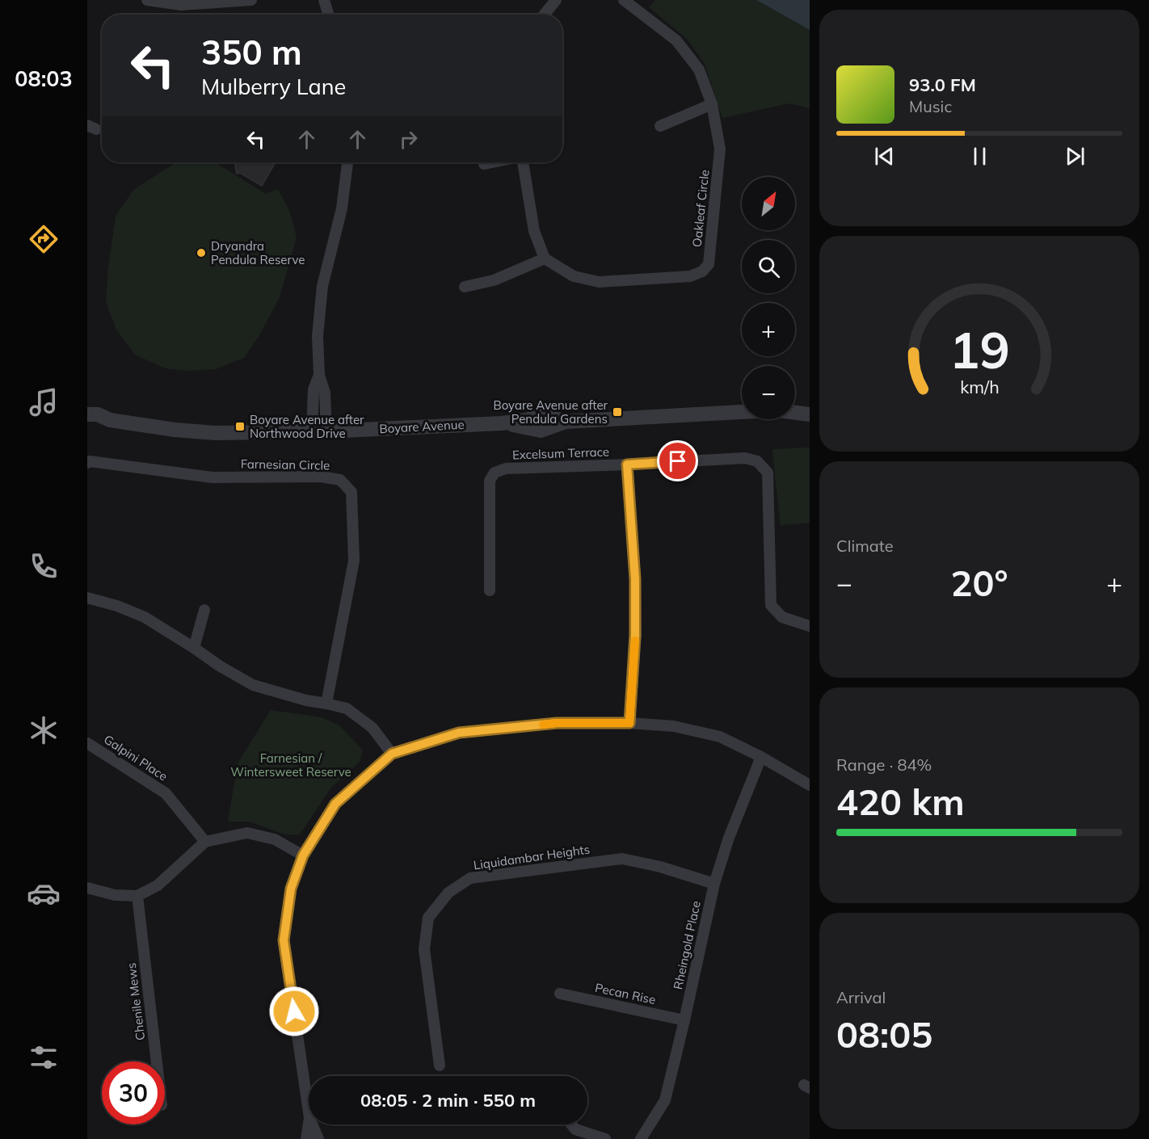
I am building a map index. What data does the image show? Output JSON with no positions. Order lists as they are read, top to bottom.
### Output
{
  "streets": {
    "street": [
      "Oakleaf Circle",
      "Boyare Avenue",
      "Excelsum Terrace",
      "Farnesian Circle",
      "Galpini Place",
      "Liquidambar Heights",
      "Rheingold Place",
      "Pecan Rise",
      "Chenile Mews"
    ]
  },
  "crossings": [
    ["Liquidambar Heights", "Rheingold Place"],
    ["Rheingold Place", "Pecan Rise"]
  ],
  "parks": ["Farnesian / Wintersweet Reserve"],
  "places": {
    "other": ["Dryandra Pendula Reserve"],
    "transit": ["Boyare Avenue after Pendula Gardens", "Boyare Avenue after Northwood Drive"]
  },
  "north": "top right",
  "page": {
    "tabs": "08:03",
    "turn": ["350 m", "Mulberry Lane"],
    "song": ["93.0 FM", "Music"],
    "map_buttons": ["+", "−"],
    "tile": [
      "Climate",
      ["Range · 84%", "420 km"],
      ["Arrival", "08:05"]
    ],
    "heat": ["−", "20°", "+"],
    "limit": "30",
    "trip": "08:05 · 2 min · 550 m",
    "gauge": ["19", "km/h"]
  }
}
